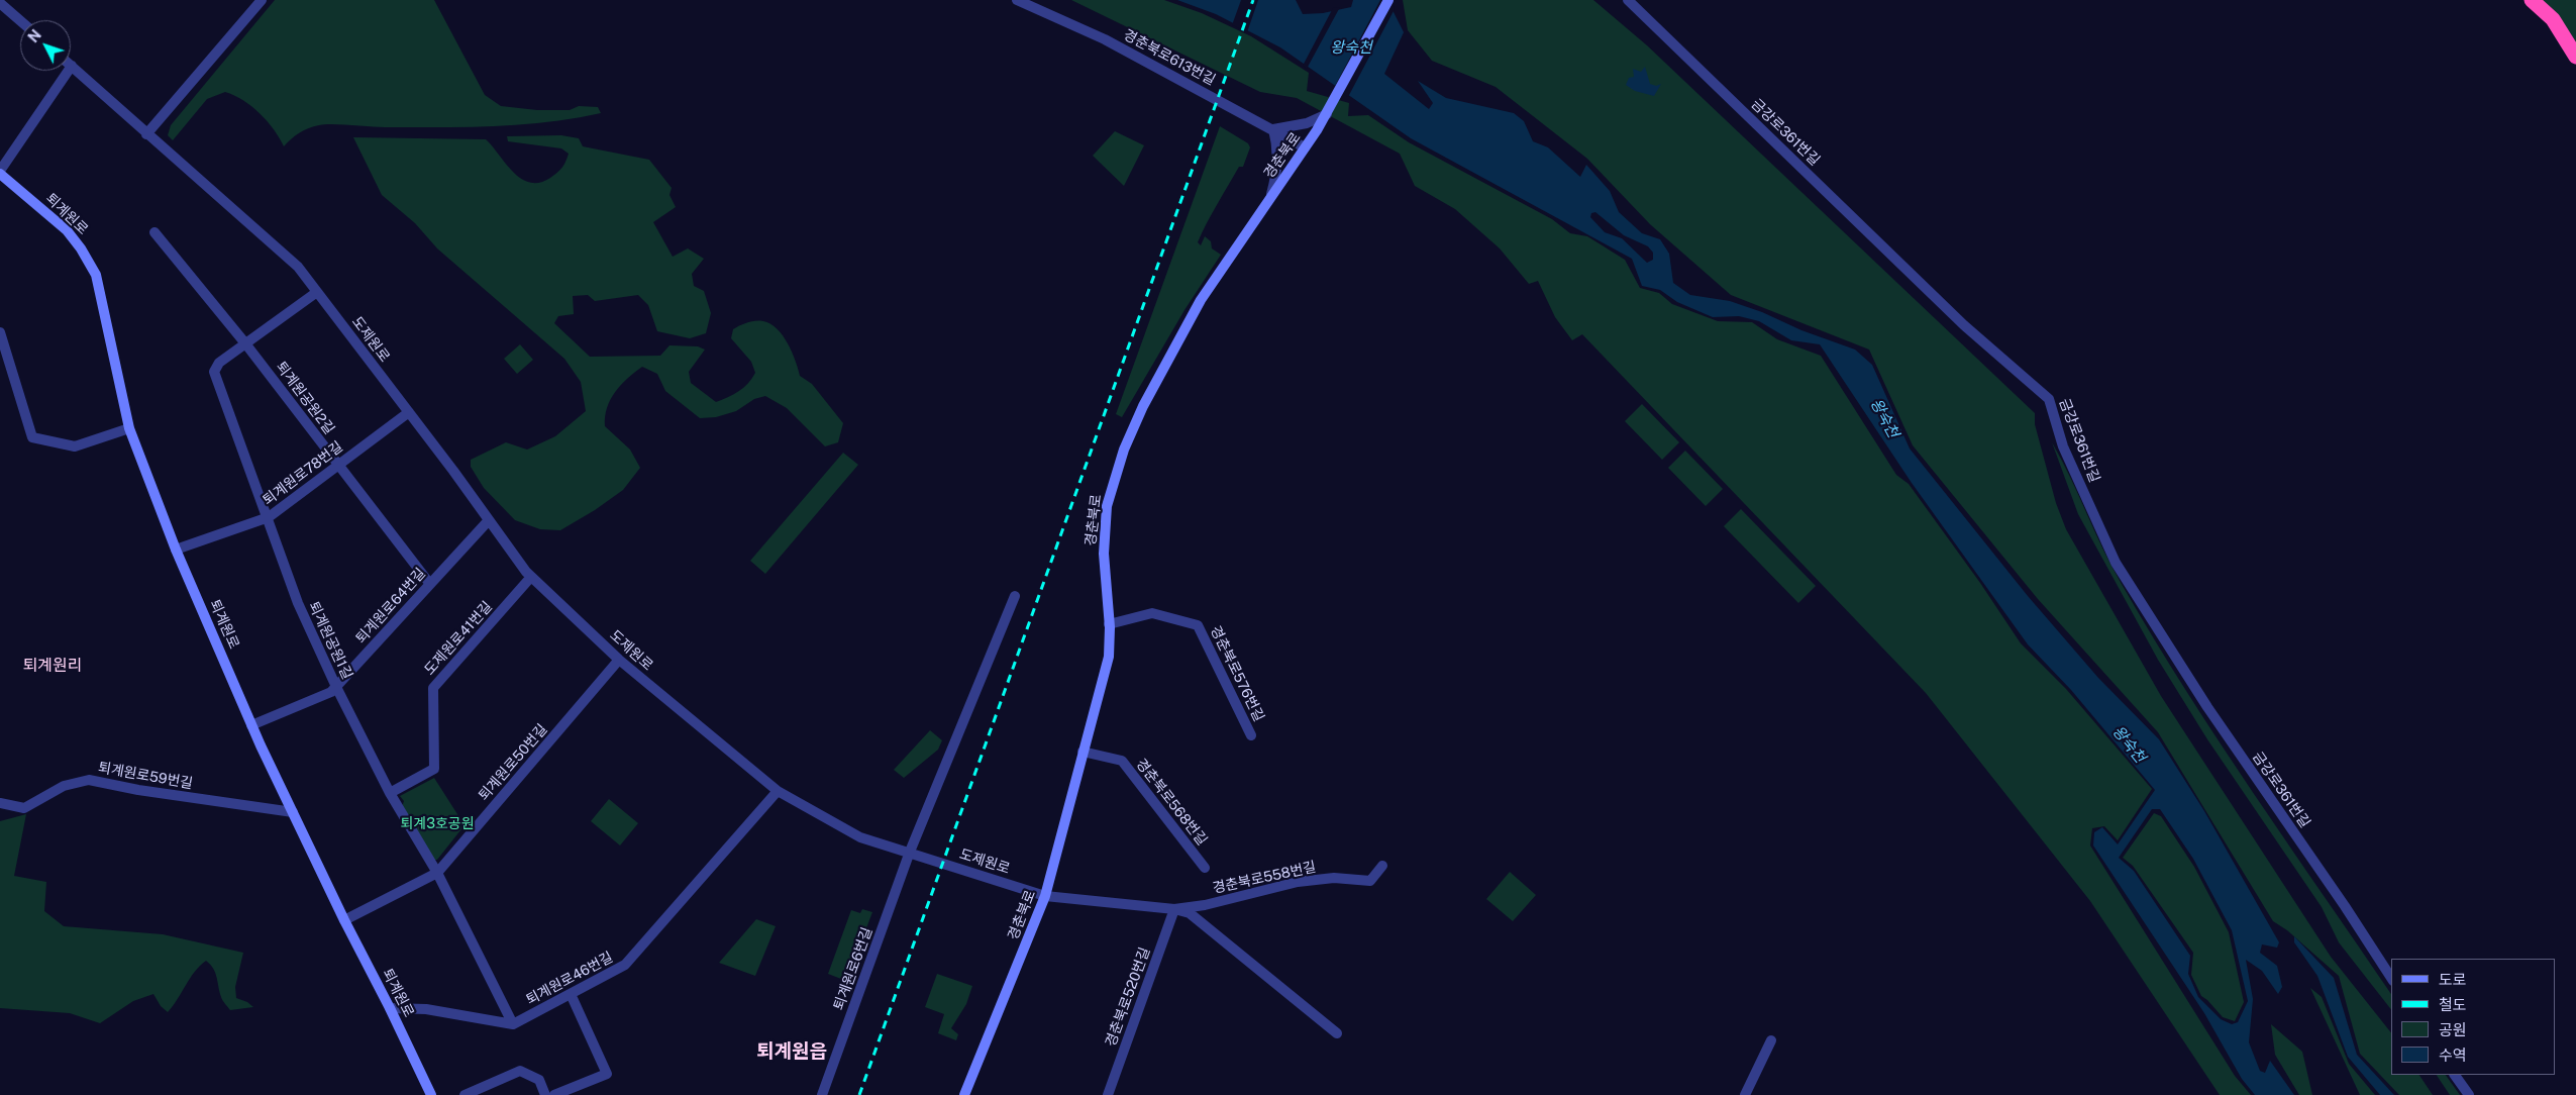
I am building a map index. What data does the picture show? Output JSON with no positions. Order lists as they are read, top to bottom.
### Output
{
  "streets": {
    "street": [
      "경춘북로613번길",
      "금강로361번길",
      "경춘북로",
      "퇴계원로",
      "도제원로",
      "퇴계원공원2길",
      "퇴계원로78번길",
      "퇴계원로64번길",
      "도제원로41번길",
      "퇴계원공원1길",
      "경춘북로576번길",
      "퇴계원로50번길",
      "퇴계원로59번길",
      "경춘북로568번길",
      "경춘북로558번길",
      "퇴계원로6번길",
      "퇴계원로46번길",
      "경춘북로520번길"
    ]
  },
  "crossings": [
    ["경춘북로613번길", "경춘북로"],
    ["경춘북로", "도제원로"],
    ["경춘북로", "경춘북로576번길"],
    ["경춘북로", "경춘북로568번길"],
    ["퇴계원로", "퇴계원로78번길"],
    ["퇴계원로", "퇴계원로64번길"],
    ["퇴계원로", "퇴계원로50번길"],
    ["퇴계원로", "퇴계원로59번길"],
    ["도제원로", "퇴계원로78번길"],
    ["도제원로", "퇴계원로64번길"],
    ["도제원로", "도제원로41번길"],
    ["도제원로", "퇴계원공원1길"],
    ["도제원로", "퇴계원로50번길"],
    ["도제원로", "경춘북로558번길"],
    ["도제원로", "퇴계원로6번길"],
    ["도제원로", "퇴계원로46번길"],
    ["도제원로", "경춘북로520번길"],
    ["퇴계원공원2길", "퇴계원로78번길"],
    ["퇴계원공원2길", "퇴계원로64번길"],
    ["퇴계원공원2길", "퇴계원공원1길"],
    ["퇴계원로78번길", "퇴계원공원1길"],
    ["퇴계원로64번길", "퇴계원공원1길"],
    ["도제원로41번길", "퇴계원공원1길"],
    ["퇴계원공원1길", "퇴계원로50번길"],
    ["퇴계원공원1길", "퇴계원로46번길"],
    ["경춘북로558번길", "경춘북로520번길"]
  ],
  "districts": ["퇴계원리", "퇴계원읍"],
  "water": ["왕숙천"],
  "parks": ["퇴계3호공원"],
  "legend": [
    "도로",
    "철도",
    "공원",
    "수역"
  ],
  "north": "top left"
}
